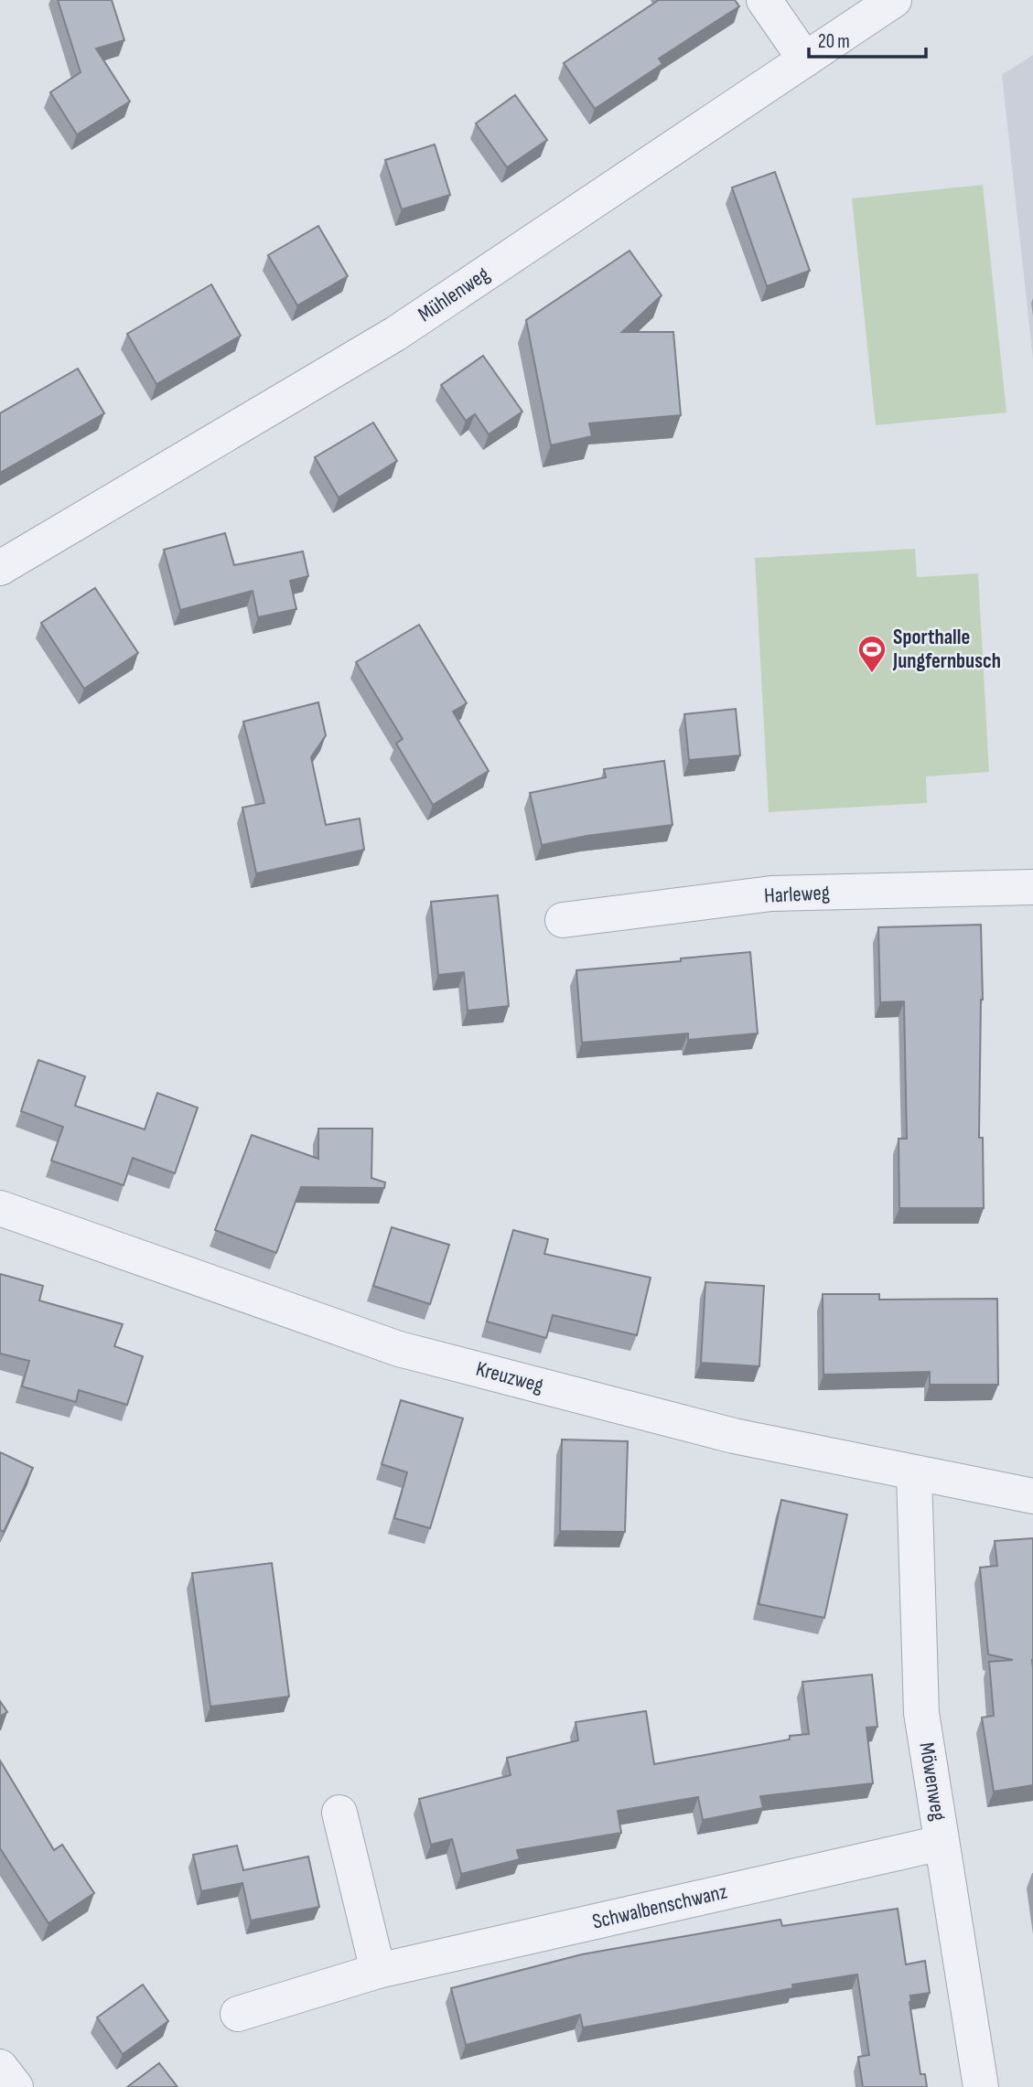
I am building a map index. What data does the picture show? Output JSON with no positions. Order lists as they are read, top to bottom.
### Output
{
  "streets": {
    "street": [
      "Mühlenweg",
      "Harleweg",
      "Kreuzweg",
      "Möwenweg",
      "Schwalbenschwanz"
    ]
  },
  "crossings": [
    ["Kreuzweg", "Möwenweg"],
    ["Möwenweg", "Schwalbenschwanz"]
  ],
  "places": {
    "sports": ["Sporthalle Jungfernbusch"]
  },
  "scale_bar": "20 m"
}
